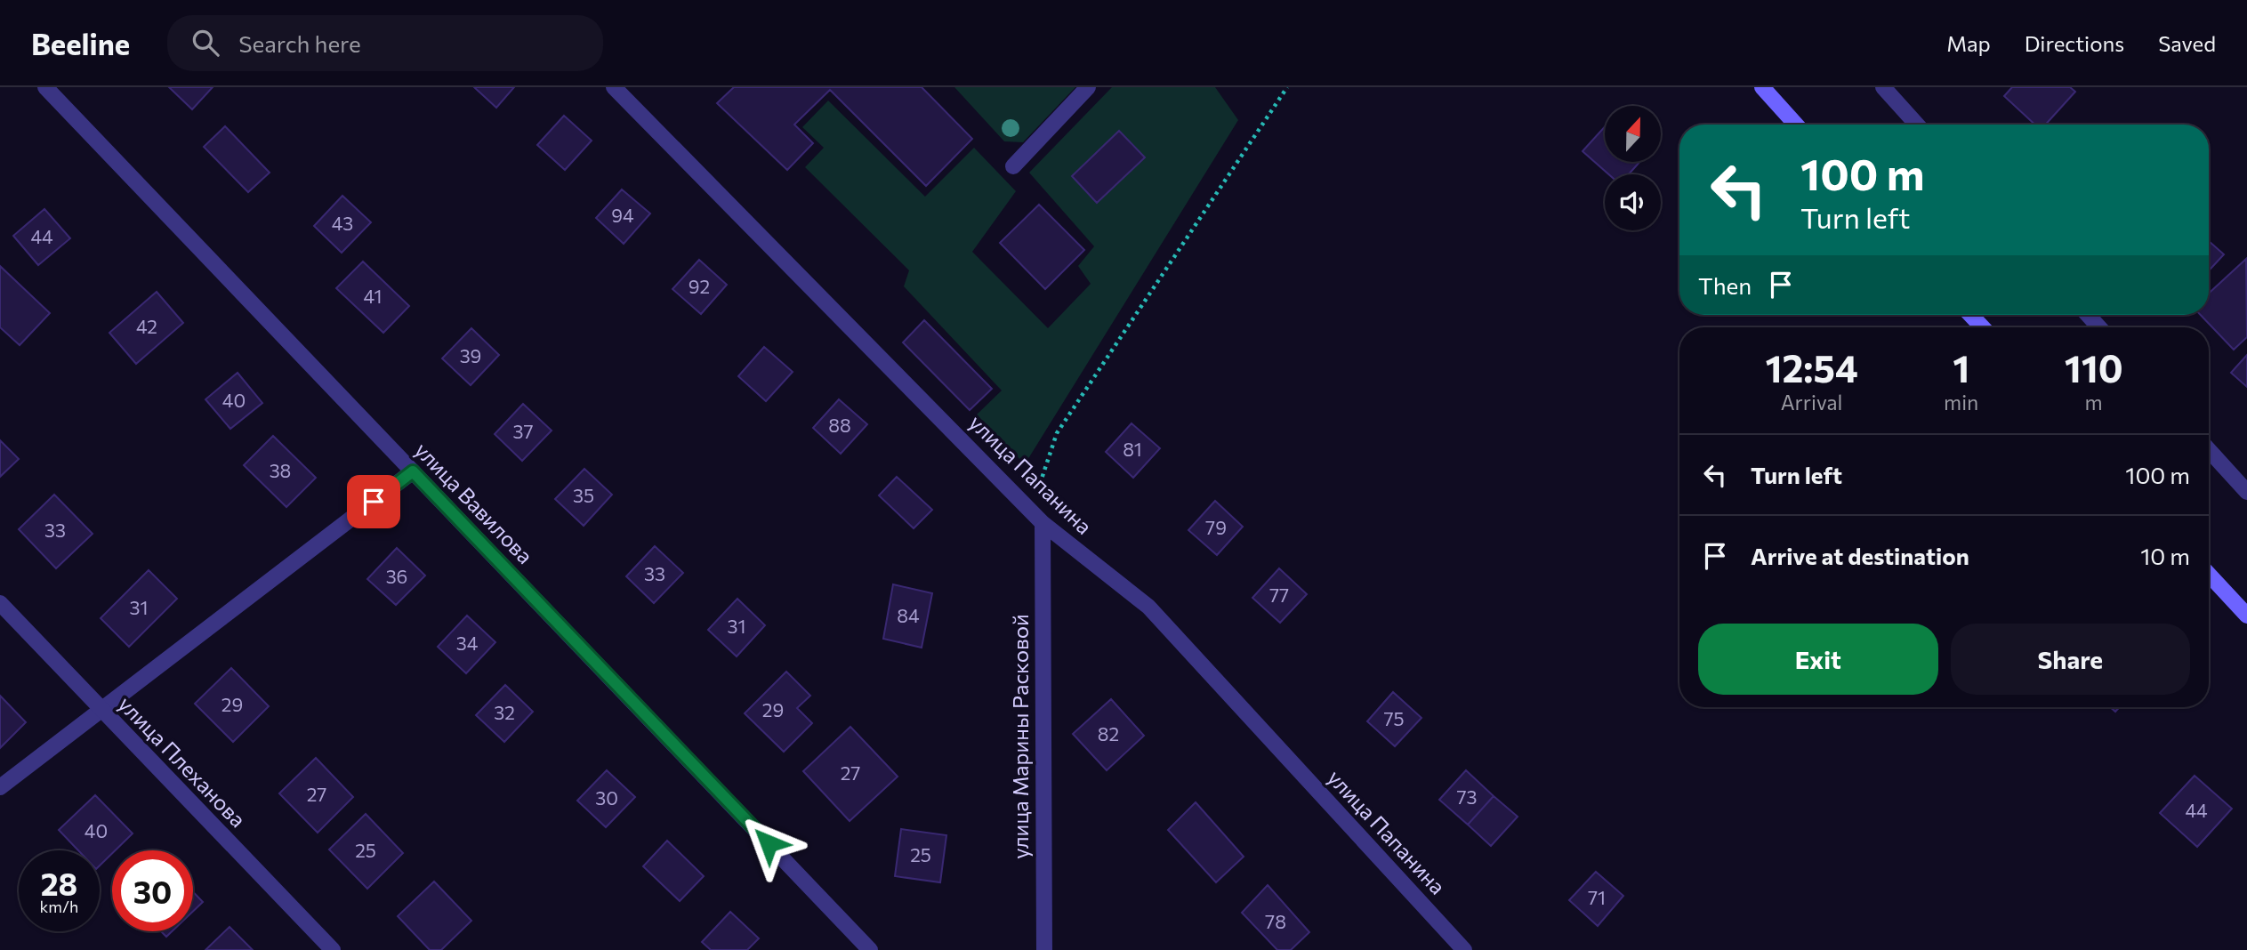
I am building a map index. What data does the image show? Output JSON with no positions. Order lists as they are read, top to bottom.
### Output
{
  "streets": {
    "street": [
      "улица Папанина",
      "улица Вавилова",
      "улица Марины Расковой",
      "улица Плеханова"
    ]
  },
  "crossings": [
    ["улица Папанина", "улица Марины Расковой"]
  ],
  "house_numbers": [
    "94",
    "43",
    "44",
    "92",
    "41",
    "42",
    "39",
    "40",
    "88",
    "37",
    "81",
    "38",
    "35",
    "79",
    "33",
    "33",
    "36",
    "77",
    "31",
    "84",
    "31",
    "34",
    "29",
    "29",
    "32",
    "75",
    "82",
    "27",
    "27",
    "73",
    "30",
    "44",
    "40",
    "25",
    "25",
    "71",
    "78"
  ],
  "north": "top",
  "page": {
    "header": "Beeline",
    "search": "Search here",
    "nav": ["Map", "Directions", "Saved"],
    "turn": ["100 m", "Turn left"],
    "then": "Then",
    "eta": [
      "12:54",
      "Arrival",
      "1",
      "min",
      "110",
      "m"
    ],
    "list": [
      {
        "name": "Turn left",
        "value": "100 m"
      },
      {
        "name": "Arrive at destination",
        "value": "10 m"
      }
    ],
    "buttons": ["Exit", "Share"],
    "speed": "28 km/h",
    "limit": "30"
  }
}
